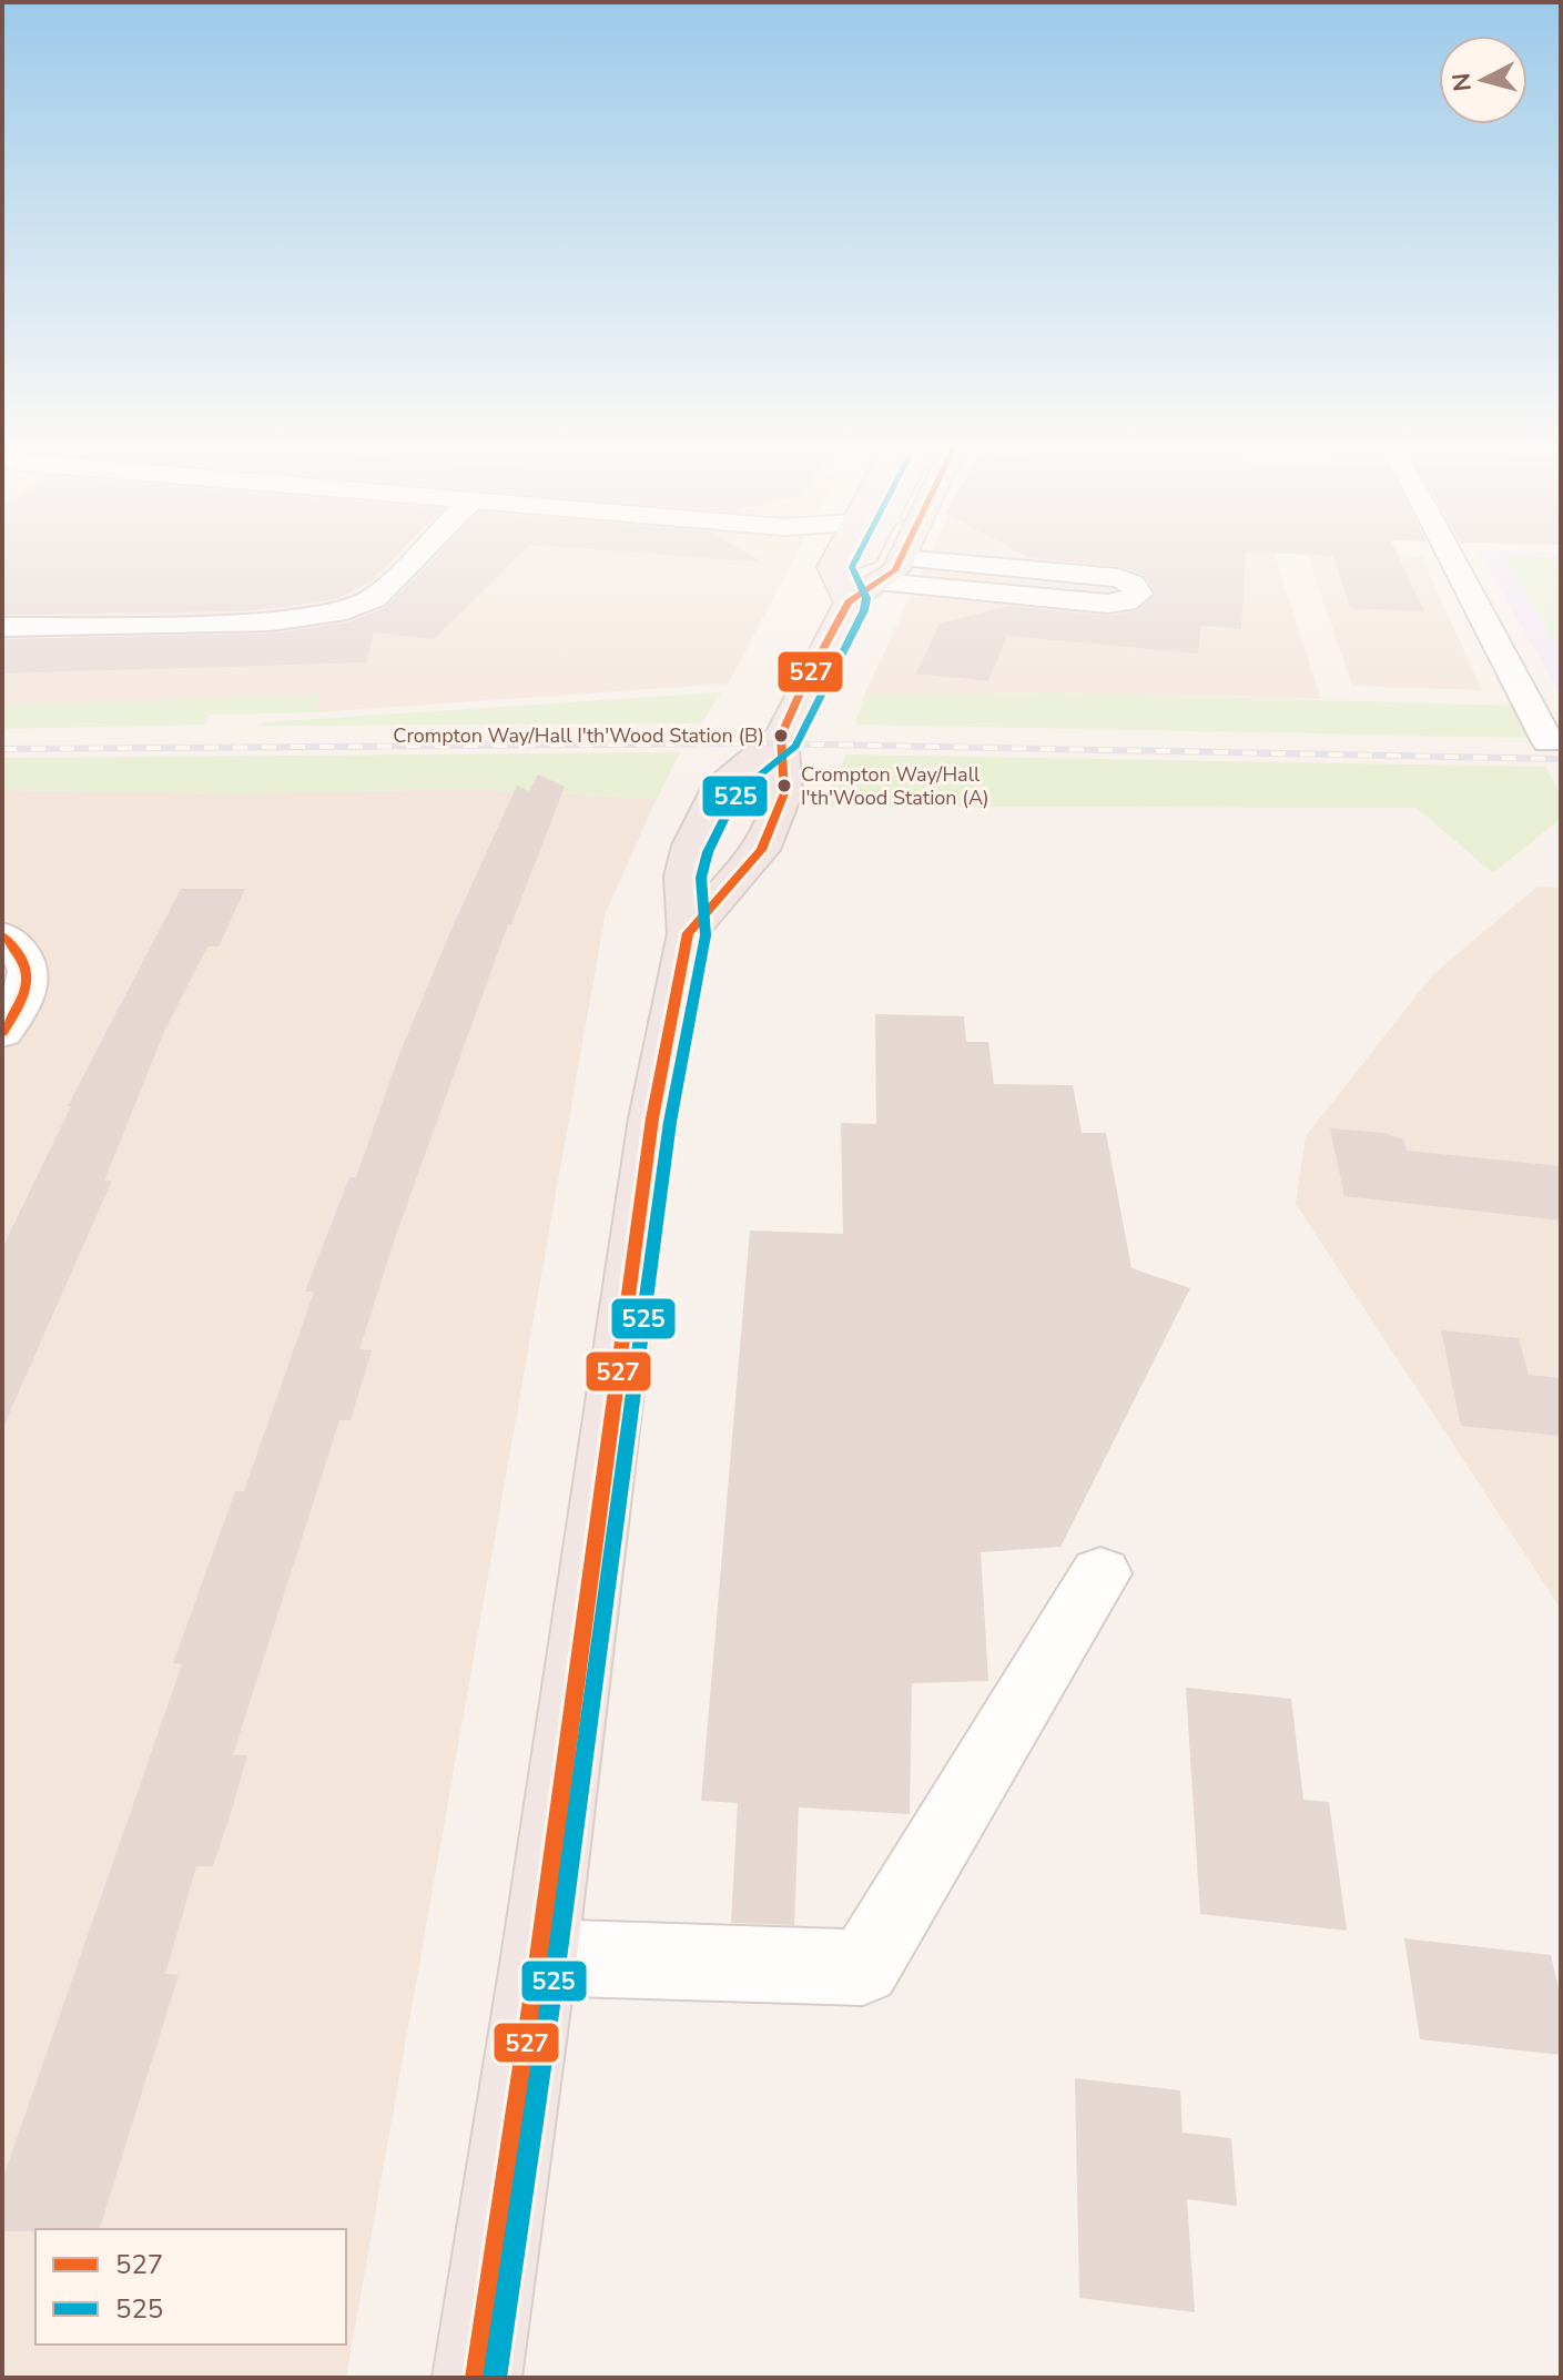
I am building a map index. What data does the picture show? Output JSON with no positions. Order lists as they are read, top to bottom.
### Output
{
  "places": ["Crompton Way/Hall I'th'Wood Station (B)", "Crompton Way/Hall I'th'Wood Station (A)"],
  "lines": ["transit line 527", "transit line 525"],
  "legend": ["527", "525"],
  "north": "left"
}
